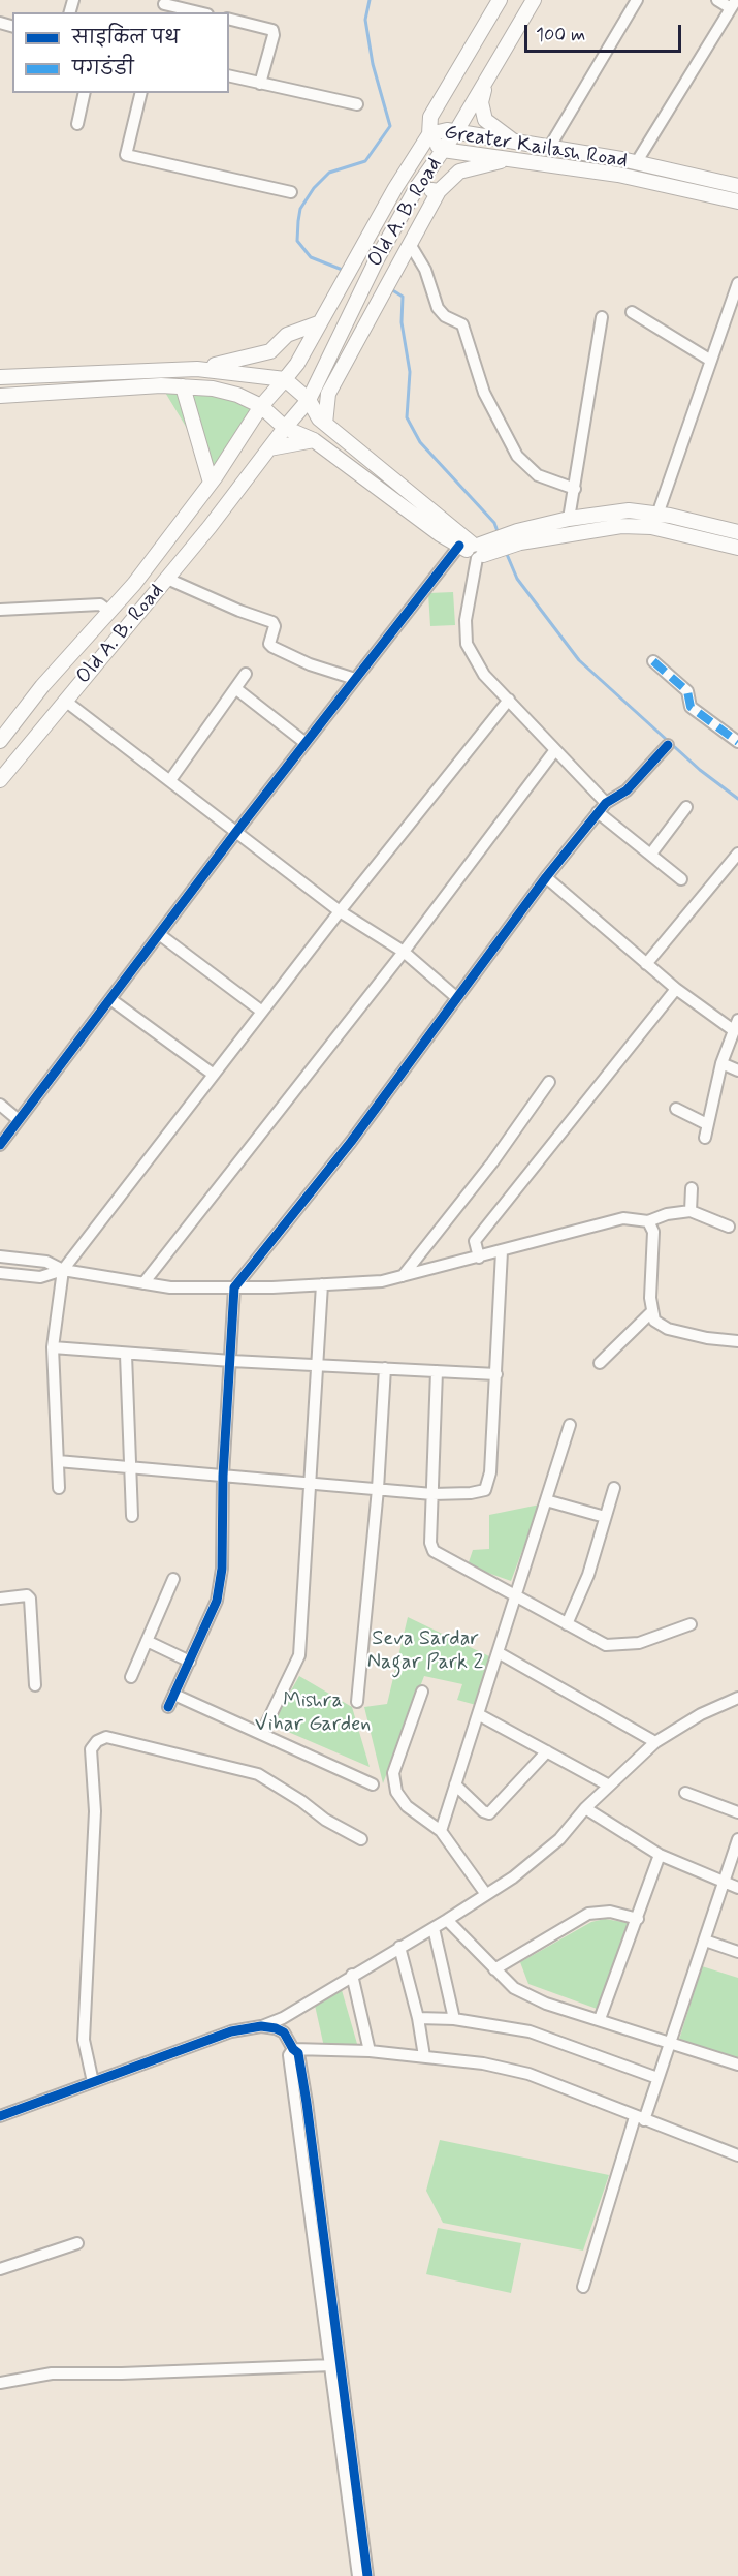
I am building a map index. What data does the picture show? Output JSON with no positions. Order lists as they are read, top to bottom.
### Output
{
  "streets": {
    "main road": ["Greater Kailash Road", "Old A. B. Road"]
  },
  "crossings": [
    ["Greater Kailash Road", "Old A. B. Road"]
  ],
  "parks": ["Seva Sardar Nagar Park 2", "Mishra Vihar Garden"],
  "legend": ["साइकिल पथ", "पगडंडी"],
  "scale_bar": "100 m"
}
